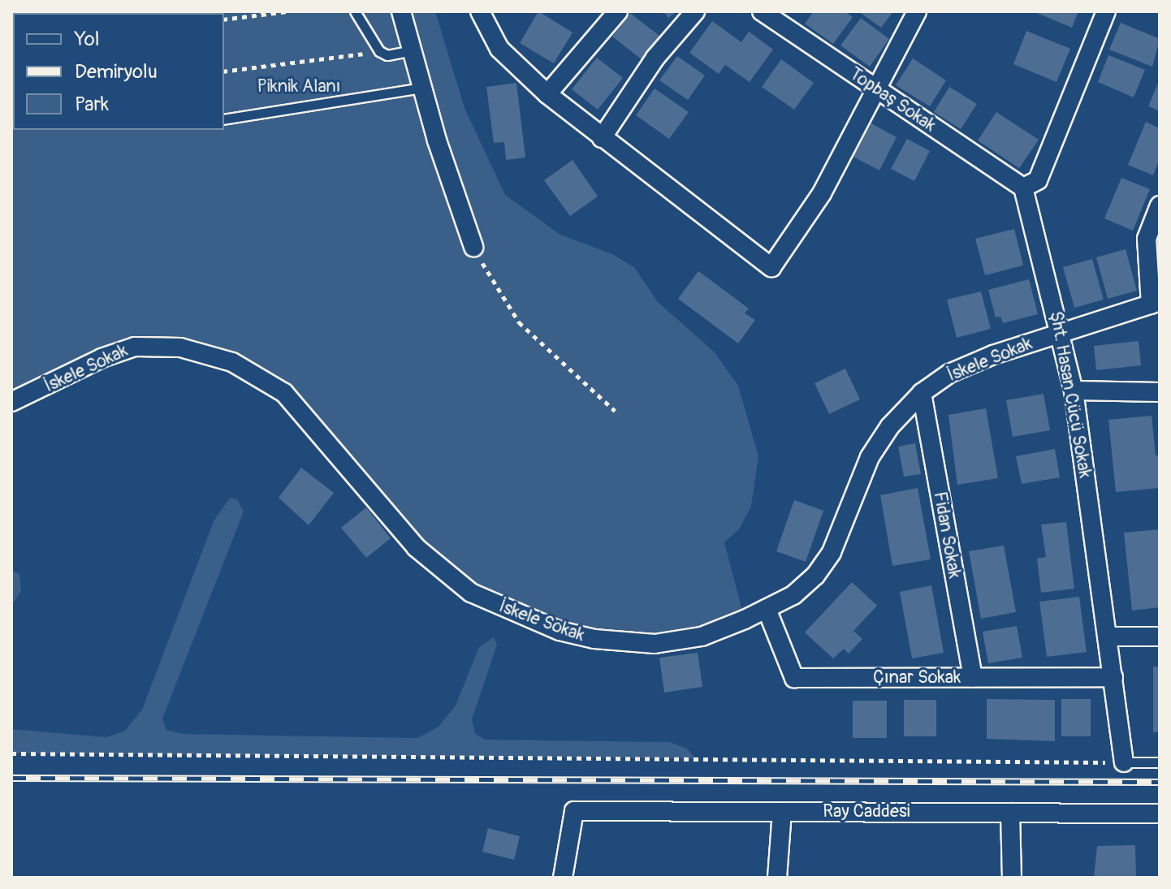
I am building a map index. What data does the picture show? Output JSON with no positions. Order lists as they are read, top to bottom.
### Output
{
  "streets": {
    "street": [
      "Topbaş Sokak",
      "İskele Sokak",
      "Şht. Hasan Cücü Sokak",
      "Fidan Sokak",
      "Çınar Sokak",
      "Ray Caddesi"
    ]
  },
  "crossings": [
    ["Topbaş Sokak", "Şht. Hasan Cücü Sokak"],
    ["İskele Sokak", "Şht. Hasan Cücü Sokak"],
    ["İskele Sokak", "Fidan Sokak"],
    ["İskele Sokak", "Çınar Sokak"],
    ["Şht. Hasan Cücü Sokak", "Çınar Sokak"],
    ["Fidan Sokak", "Çınar Sokak"]
  ],
  "parks": ["Piknik Alanı"],
  "legend": ["Yol", "Demiryolu", "Park"]
}
